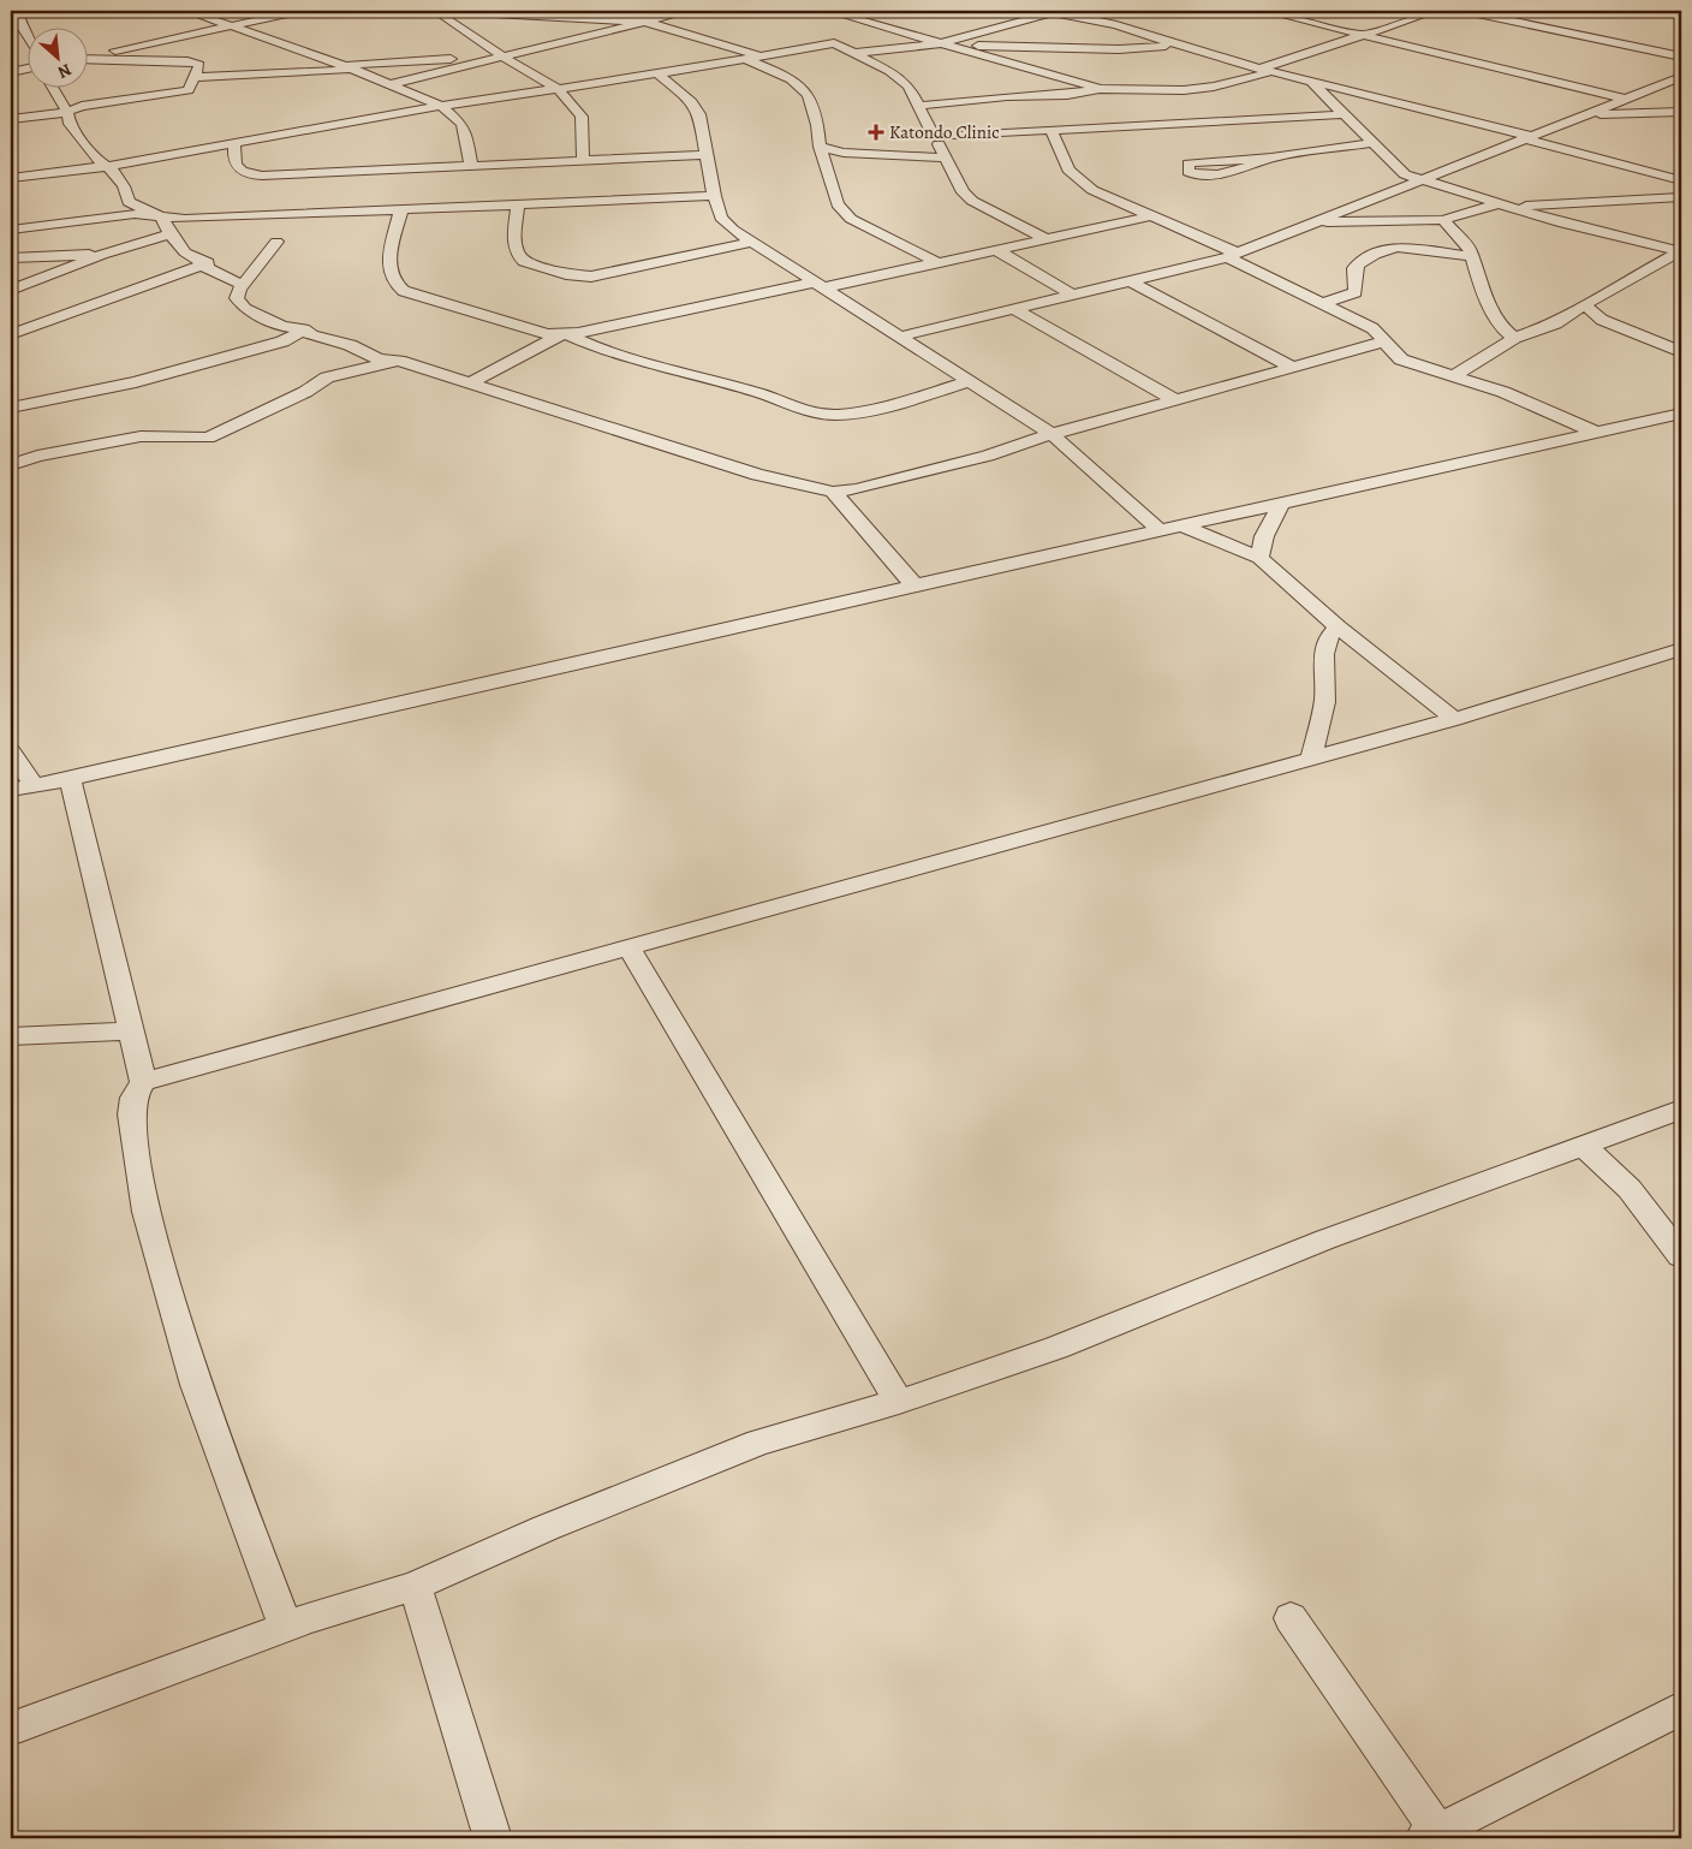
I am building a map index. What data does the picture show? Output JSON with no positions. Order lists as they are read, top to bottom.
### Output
{
  "places": {
    "health": ["Katondo Clinic"]
  },
  "north": "bottom right"
}
